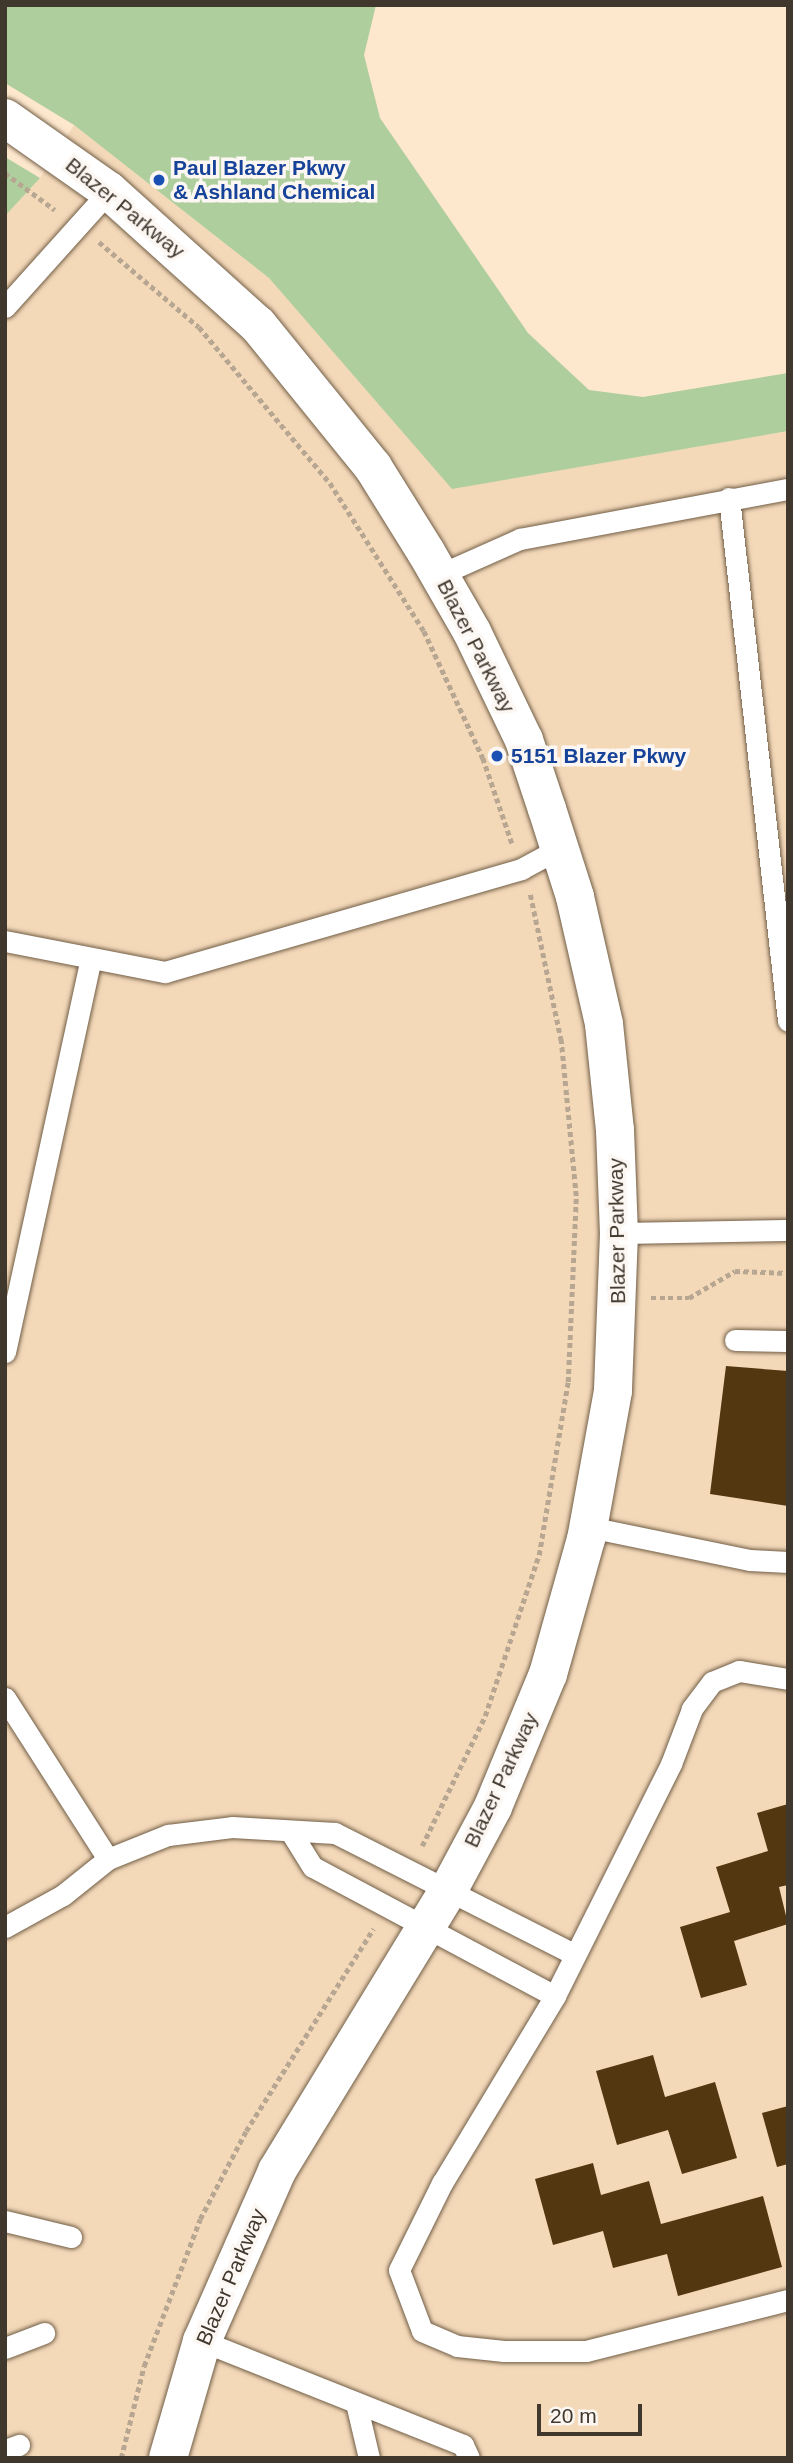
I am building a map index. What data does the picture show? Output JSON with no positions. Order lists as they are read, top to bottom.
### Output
{
  "streets": {
    "street": ["Blazer Parkway"]
  },
  "places": ["Paul Blazer Pkwy & Ashland Chemical", "5151 Blazer Pkwy"],
  "scale_bar": "20 m"
}
